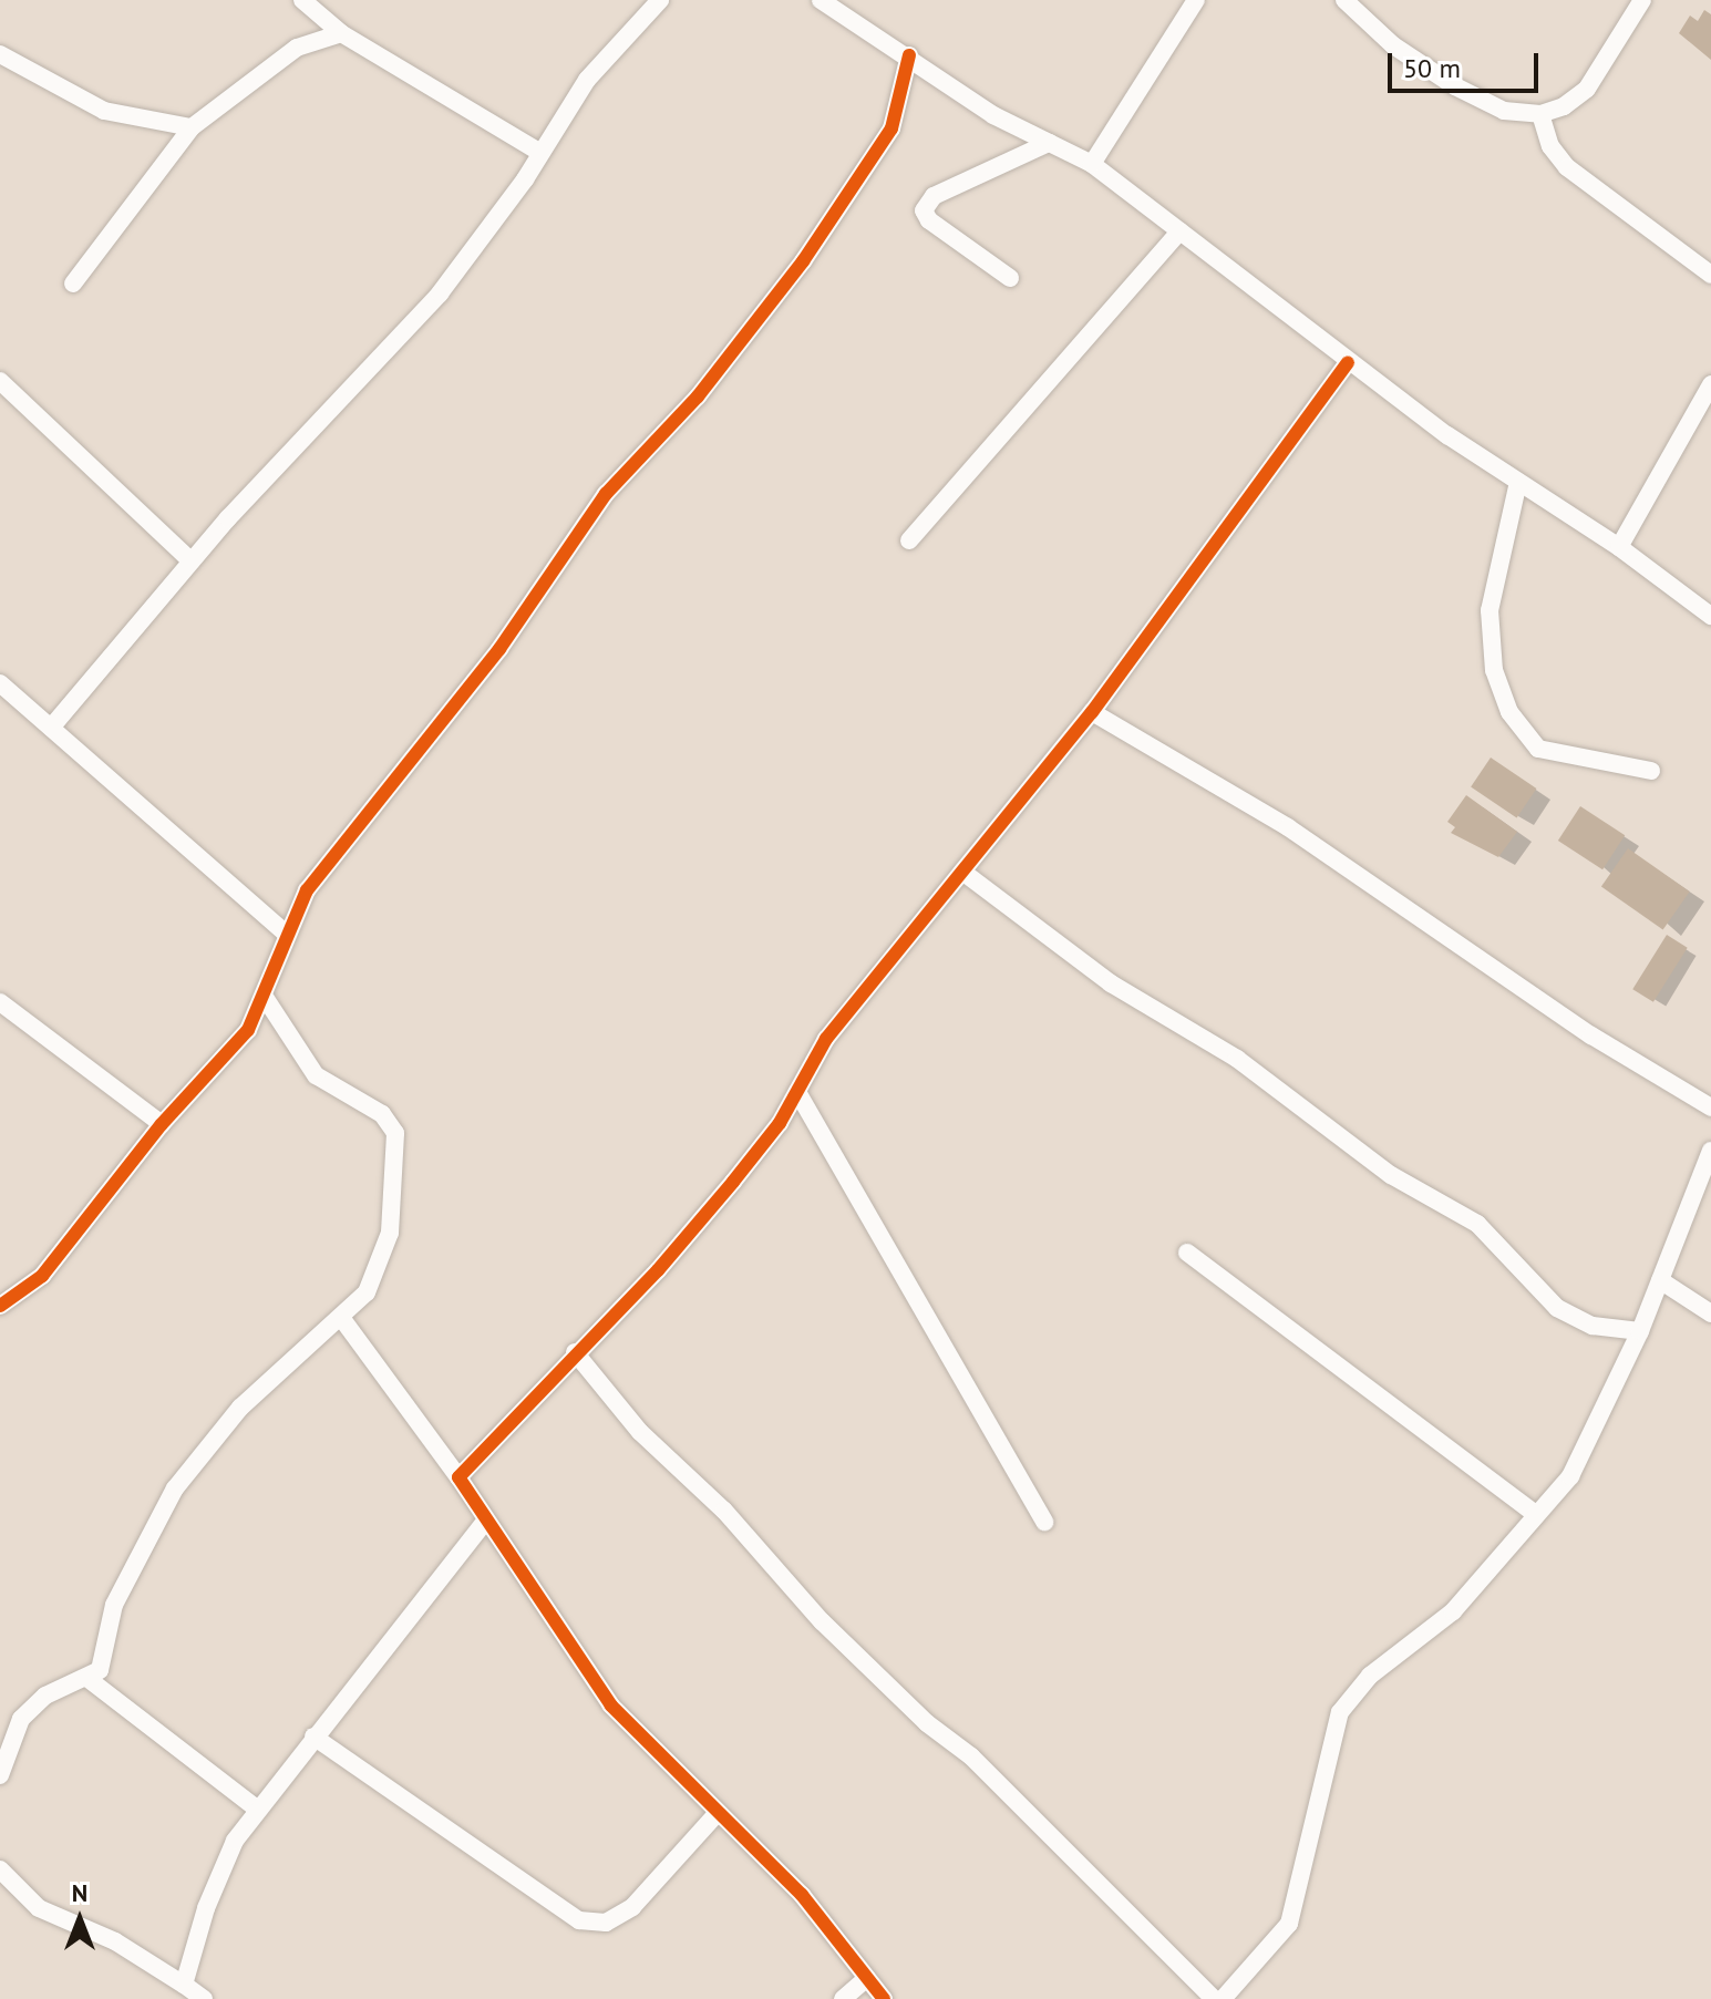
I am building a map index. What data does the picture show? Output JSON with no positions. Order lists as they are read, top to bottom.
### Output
{
  "scale_bar": "50 m",
  "north": "top"
}
